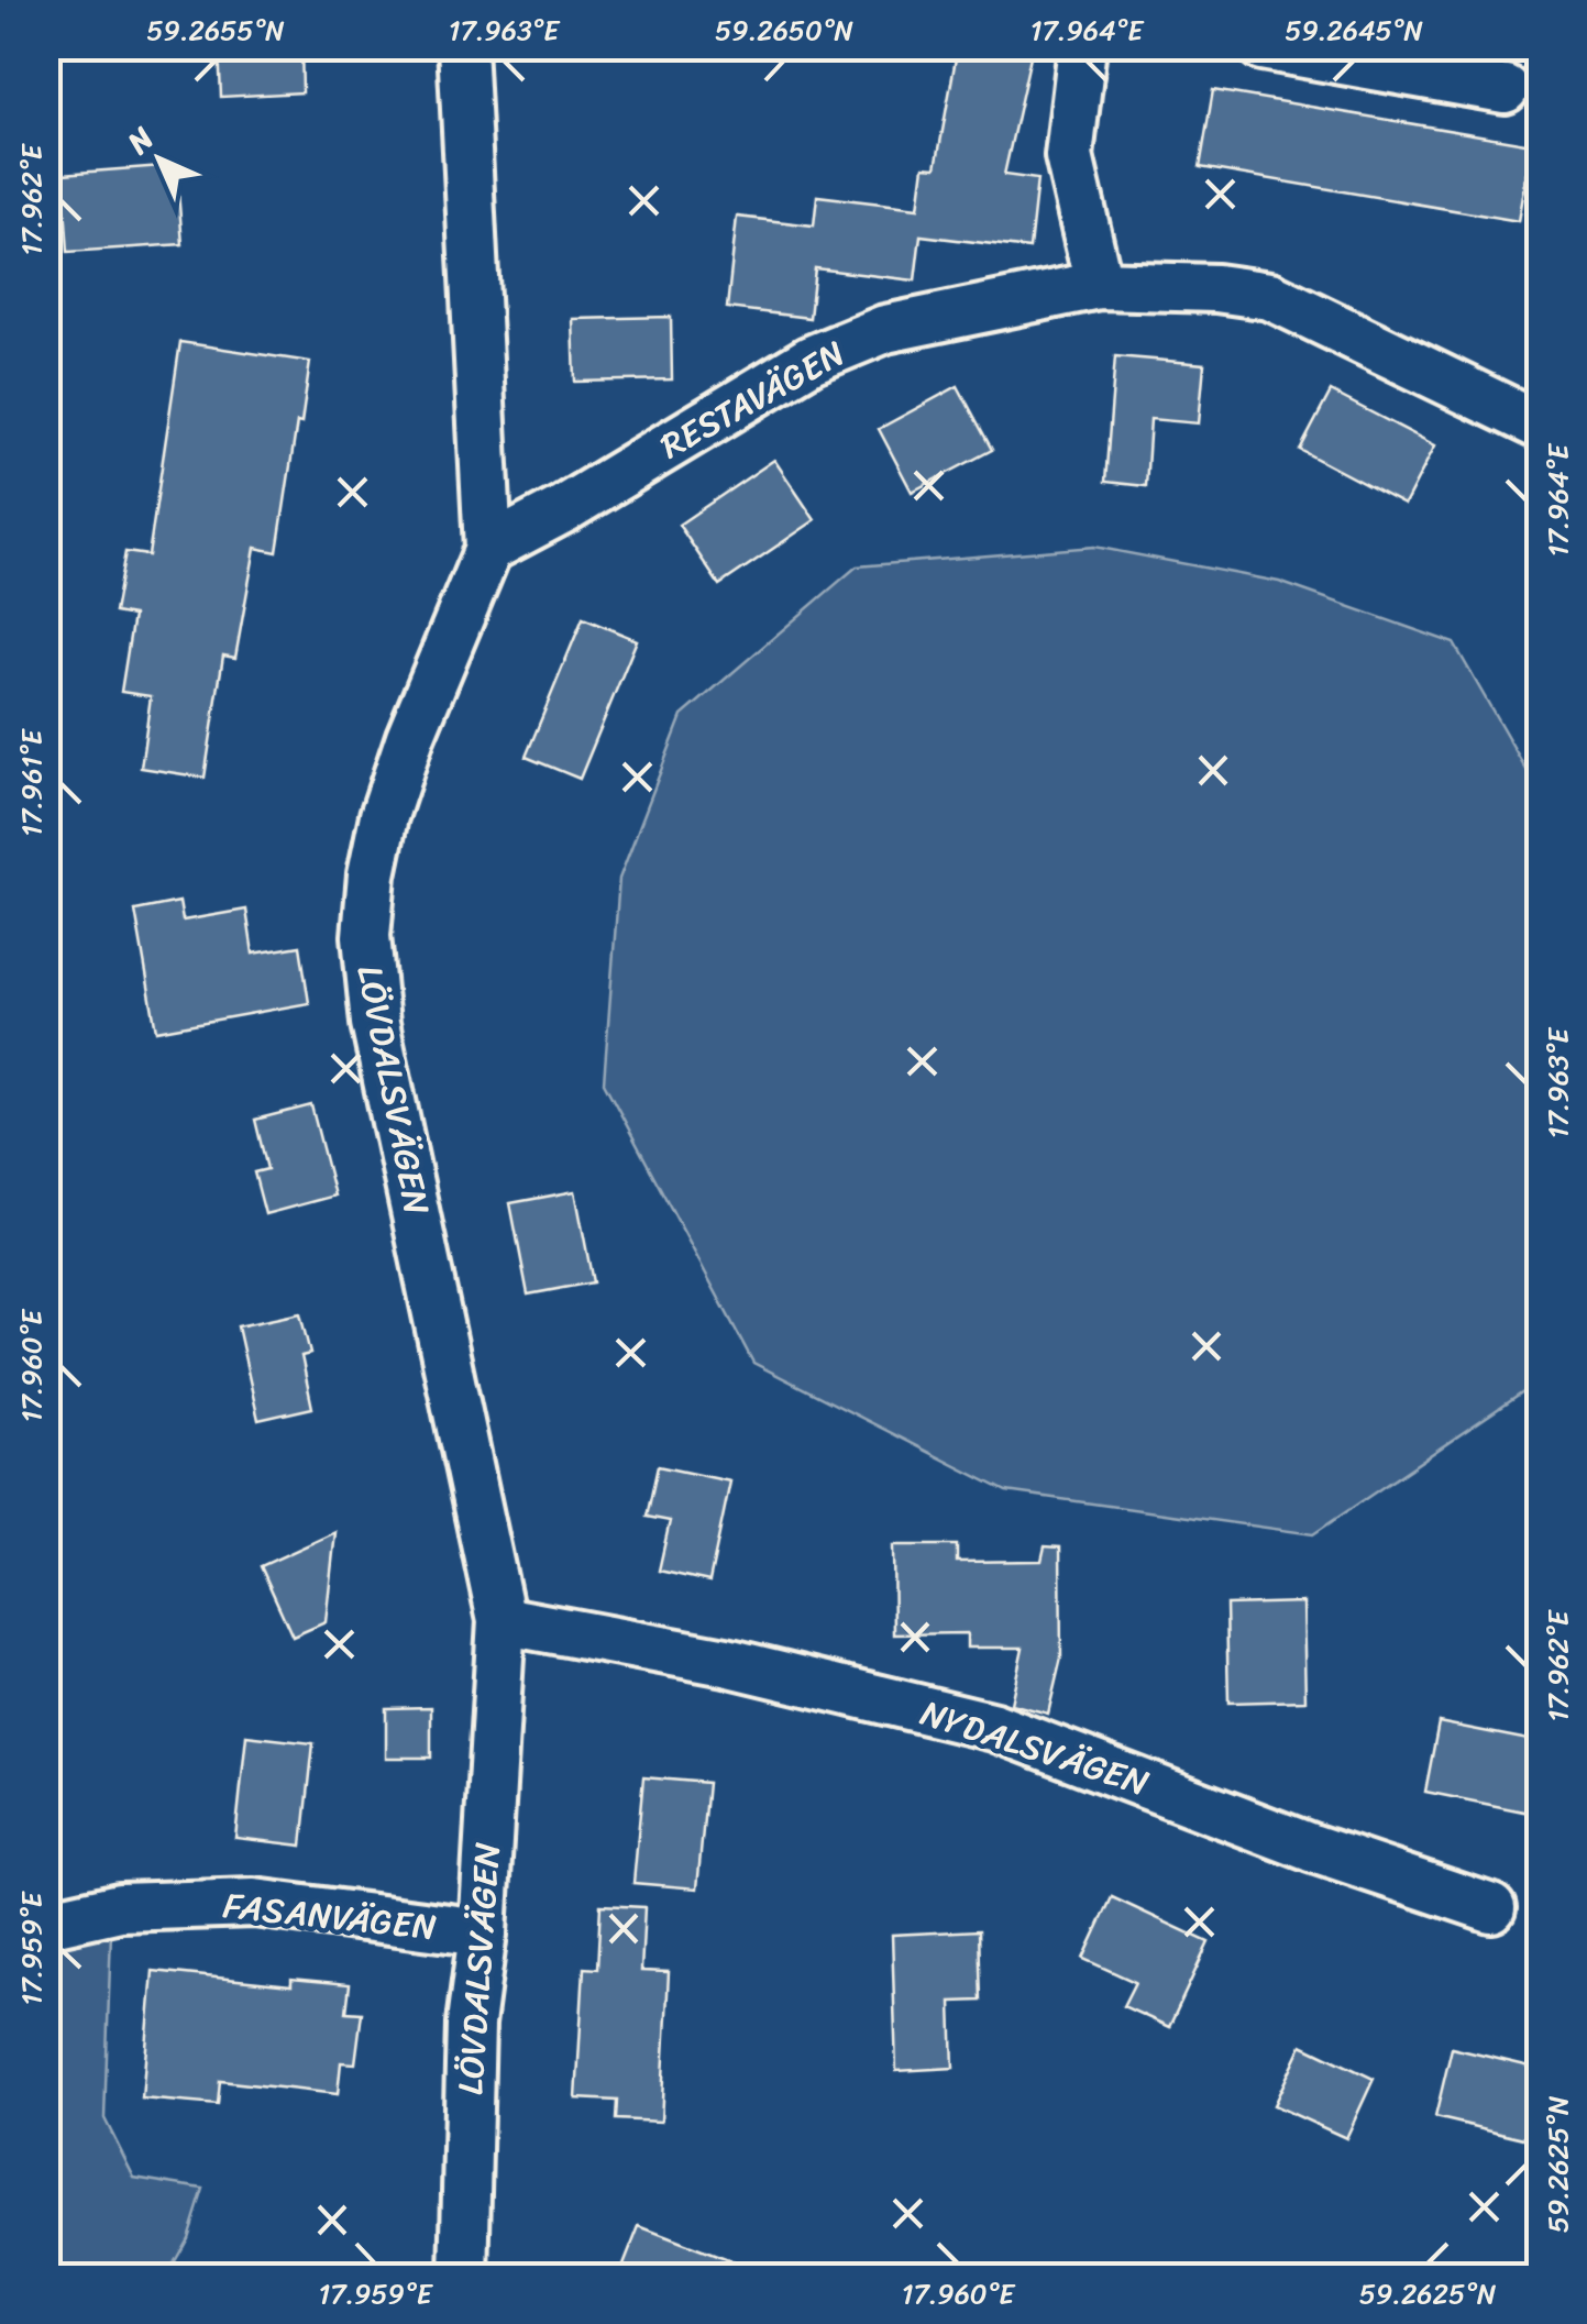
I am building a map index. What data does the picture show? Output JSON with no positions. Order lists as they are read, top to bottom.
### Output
{
  "streets": {
    "street": [
      "RESTAVÄGEN",
      "LÖVDALSVÄGEN",
      "NYDALSVÄGEN",
      "FASANVÄGEN"
    ]
  },
  "crossings": [
    ["RESTAVÄGEN", "LÖVDALSVÄGEN"],
    ["LÖVDALSVÄGEN", "NYDALSVÄGEN"],
    ["LÖVDALSVÄGEN", "FASANVÄGEN"]
  ],
  "north": "top left",
  "coordinates": [
    "59.2655°N",
    "17.963°E",
    "59.2650°N",
    "17.964°E",
    "59.2645°N",
    "17.962°E",
    "17.961°E",
    "17.960°E",
    "17.959°E",
    "59.2625°N"
  ]
}
